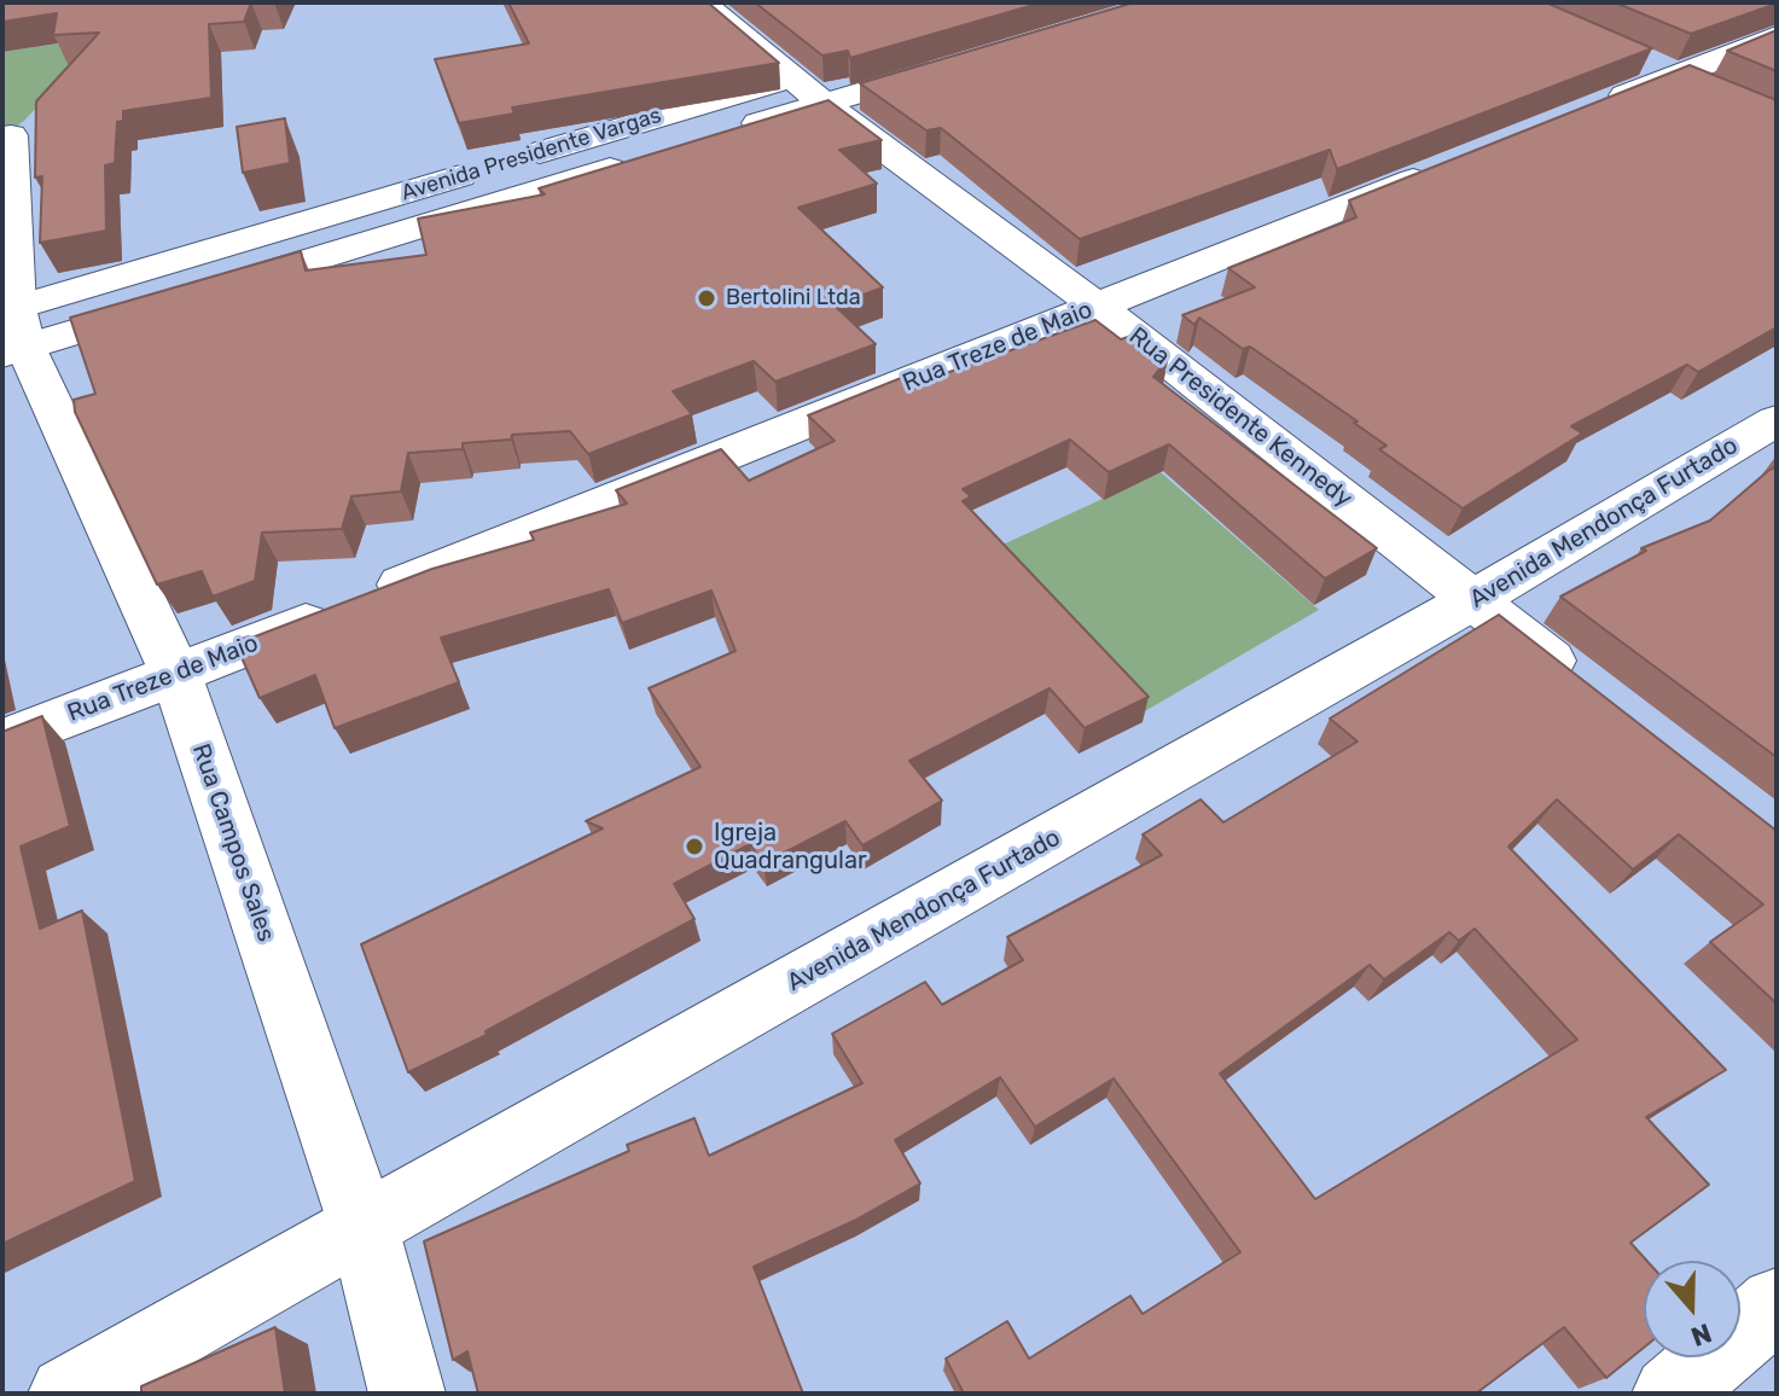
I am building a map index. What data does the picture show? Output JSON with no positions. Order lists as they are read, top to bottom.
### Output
{
  "streets": {
    "street": [
      "Avenida Presidente Vargas",
      "Rua Treze de Maio",
      "Rua Presidente Kennedy",
      "Avenida Mendonça Furtado",
      "Rua Campos Sales"
    ]
  },
  "crossings": [
    ["Avenida Presidente Vargas", "Rua Presidente Kennedy"],
    ["Avenida Presidente Vargas", "Rua Campos Sales"],
    ["Rua Treze de Maio", "Rua Presidente Kennedy"],
    ["Rua Treze de Maio", "Rua Campos Sales"],
    ["Rua Presidente Kennedy", "Avenida Mendonça Furtado"],
    ["Avenida Mendonça Furtado", "Rua Campos Sales"]
  ],
  "places": ["Bertolini Ltda", "Igreja Quadrangular"],
  "north": "bottom"
}
